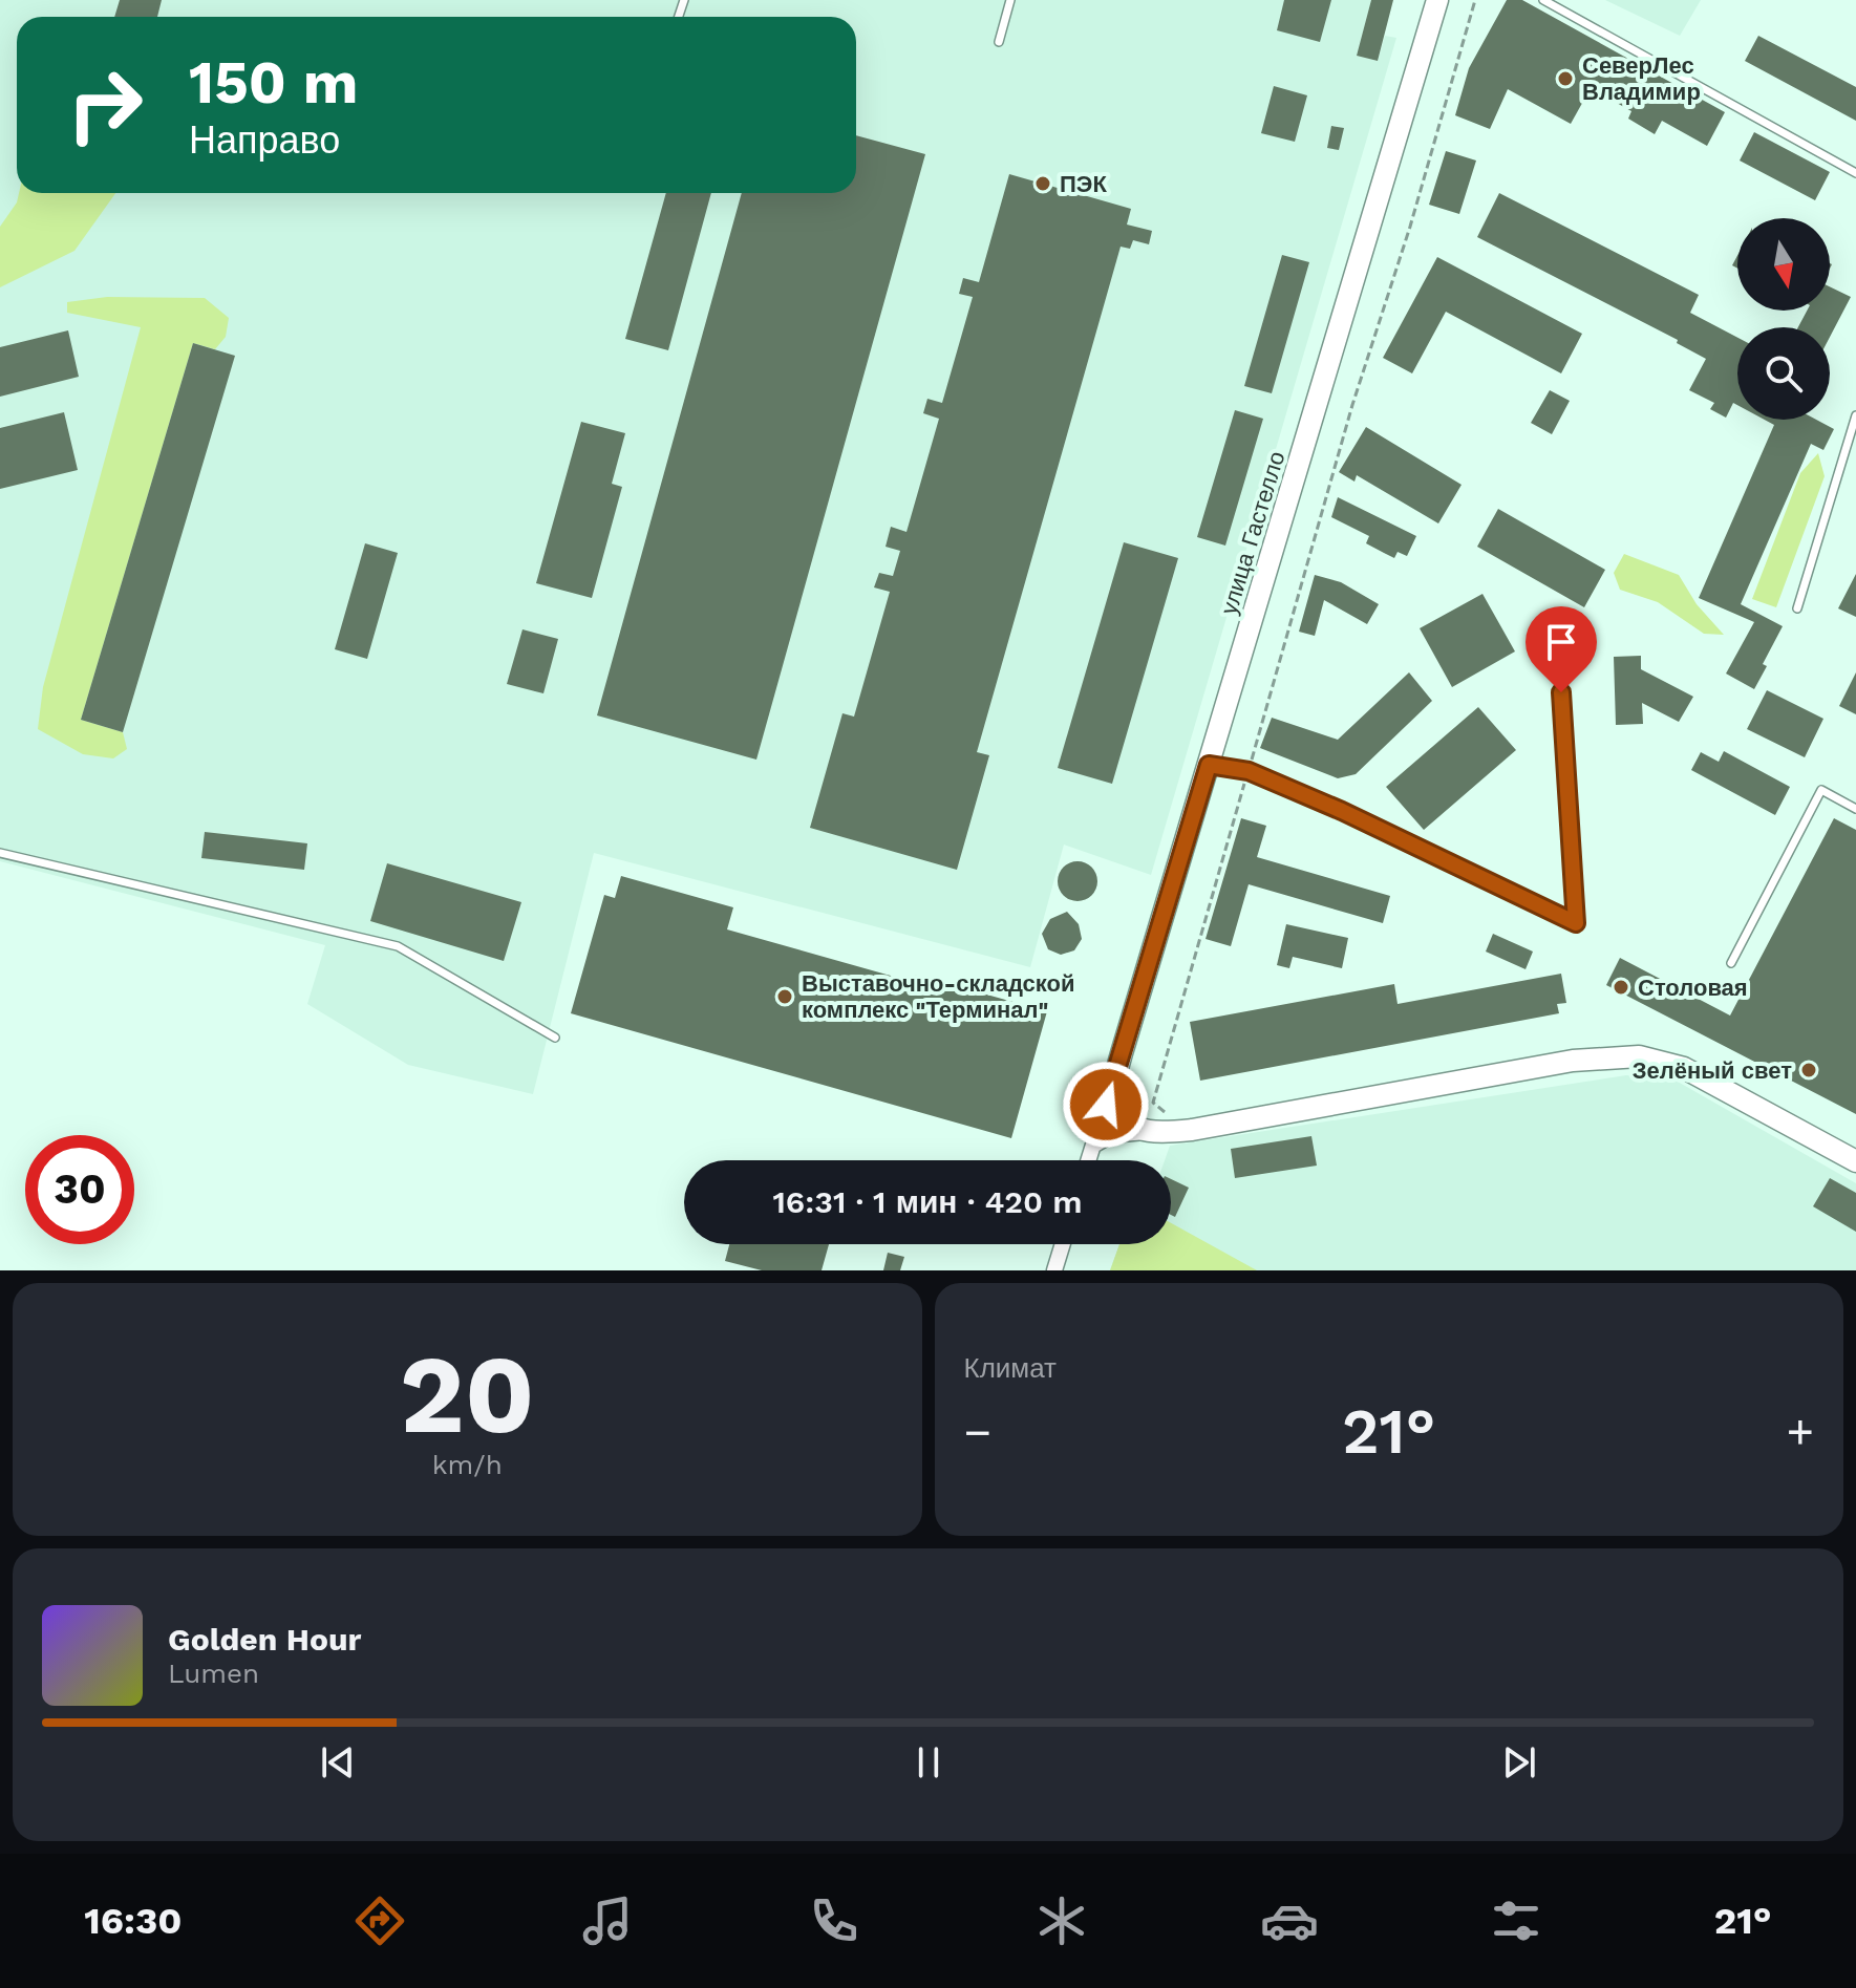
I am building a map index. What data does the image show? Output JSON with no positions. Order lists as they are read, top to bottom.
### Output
{
  "streets": {
    "main road": ["улица Гастелло"]
  },
  "places": [
    "СеверЛес Владимир",
    "ПЭК",
    "Столовая",
    "Выставочно-складской комплекс \"Терминал\"",
    "Зелёный свет"
  ],
  "north": "bottom",
  "page": {
    "turn": ["150 m", "Направо"],
    "limit": "30",
    "trip": "16:31 · 1 мин · 420 m",
    "tile": [
      ["20", "km/h"],
      "Климат"
    ],
    "heat": ["−", "21°", "+"],
    "song": ["Golden Hour", "Lumen"],
    "tabs": ["16:30", "21°"]
  }
}
